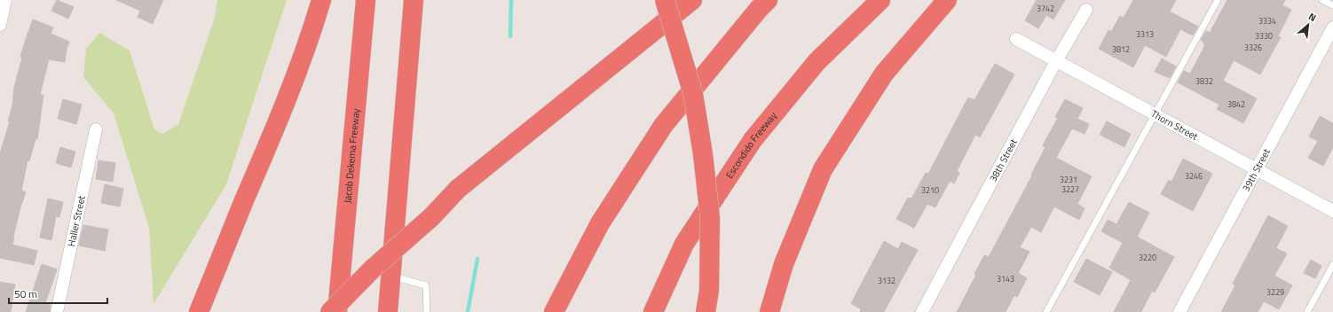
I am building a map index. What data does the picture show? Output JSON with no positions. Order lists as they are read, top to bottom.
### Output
{
  "streets": {
    "highway": ["Escondido Freeway", "Jacob Dekema Freeway"],
    "street": [
      "Thorn Street",
      "38th Street",
      "39th Street",
      "Haller Street"
    ]
  },
  "crossings": [
    ["Thorn Street", "38th Street"],
    ["Thorn Street", "39th Street"]
  ],
  "house_numbers": [
    "3742",
    "3334",
    "3313",
    "3330",
    "3326",
    "3812",
    "3832",
    "3842",
    "3246",
    "3231",
    "3227",
    "3210",
    "3220",
    "3143",
    "3132",
    "3229"
  ],
  "scale_bar": "50 m",
  "north": "top right"
}
